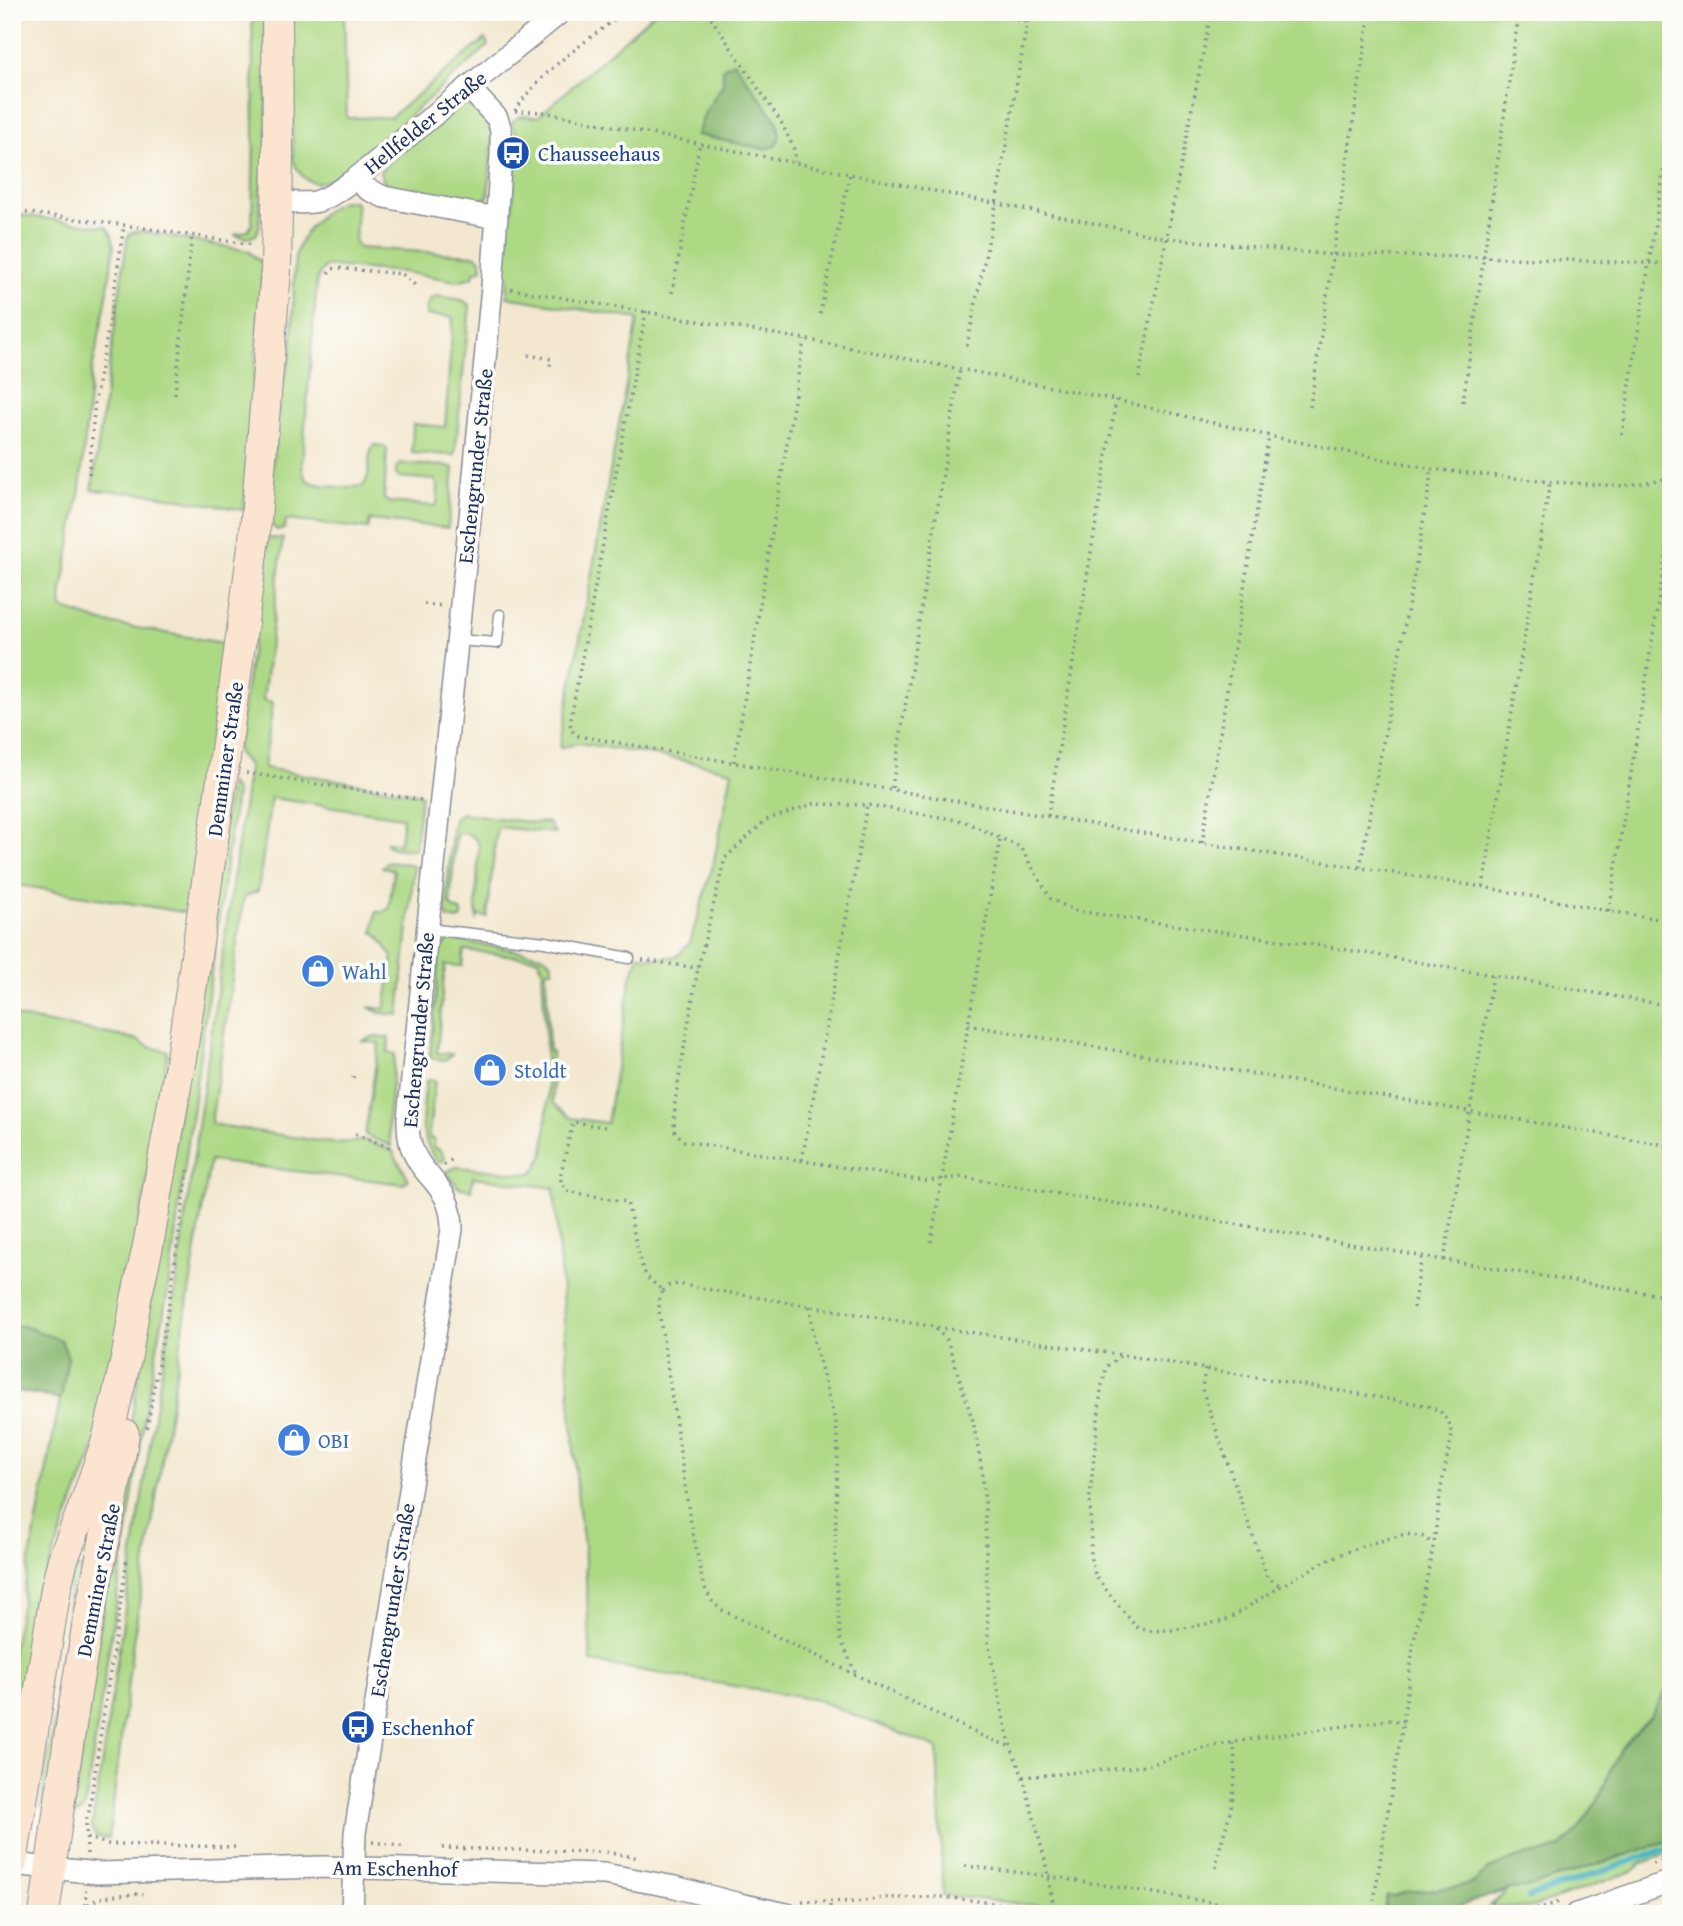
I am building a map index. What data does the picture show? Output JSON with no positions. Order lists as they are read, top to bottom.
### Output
{
  "streets": {
    "main road": ["Demminer Straße"],
    "street": ["Hellfelder Straße", "Eschengrunder Straße", "Am Eschenhof"]
  },
  "crossings": [
    ["Hellfelder Straße", "Demminer Straße"],
    ["Eschengrunder Straße", "Am Eschenhof"],
    ["Demminer Straße", "Am Eschenhof"]
  ],
  "places": {
    "bus stop": ["Chausseehaus", "Eschenhof"],
    "shop": ["Wahl", "Stoldt", "OBI"]
  }
}
